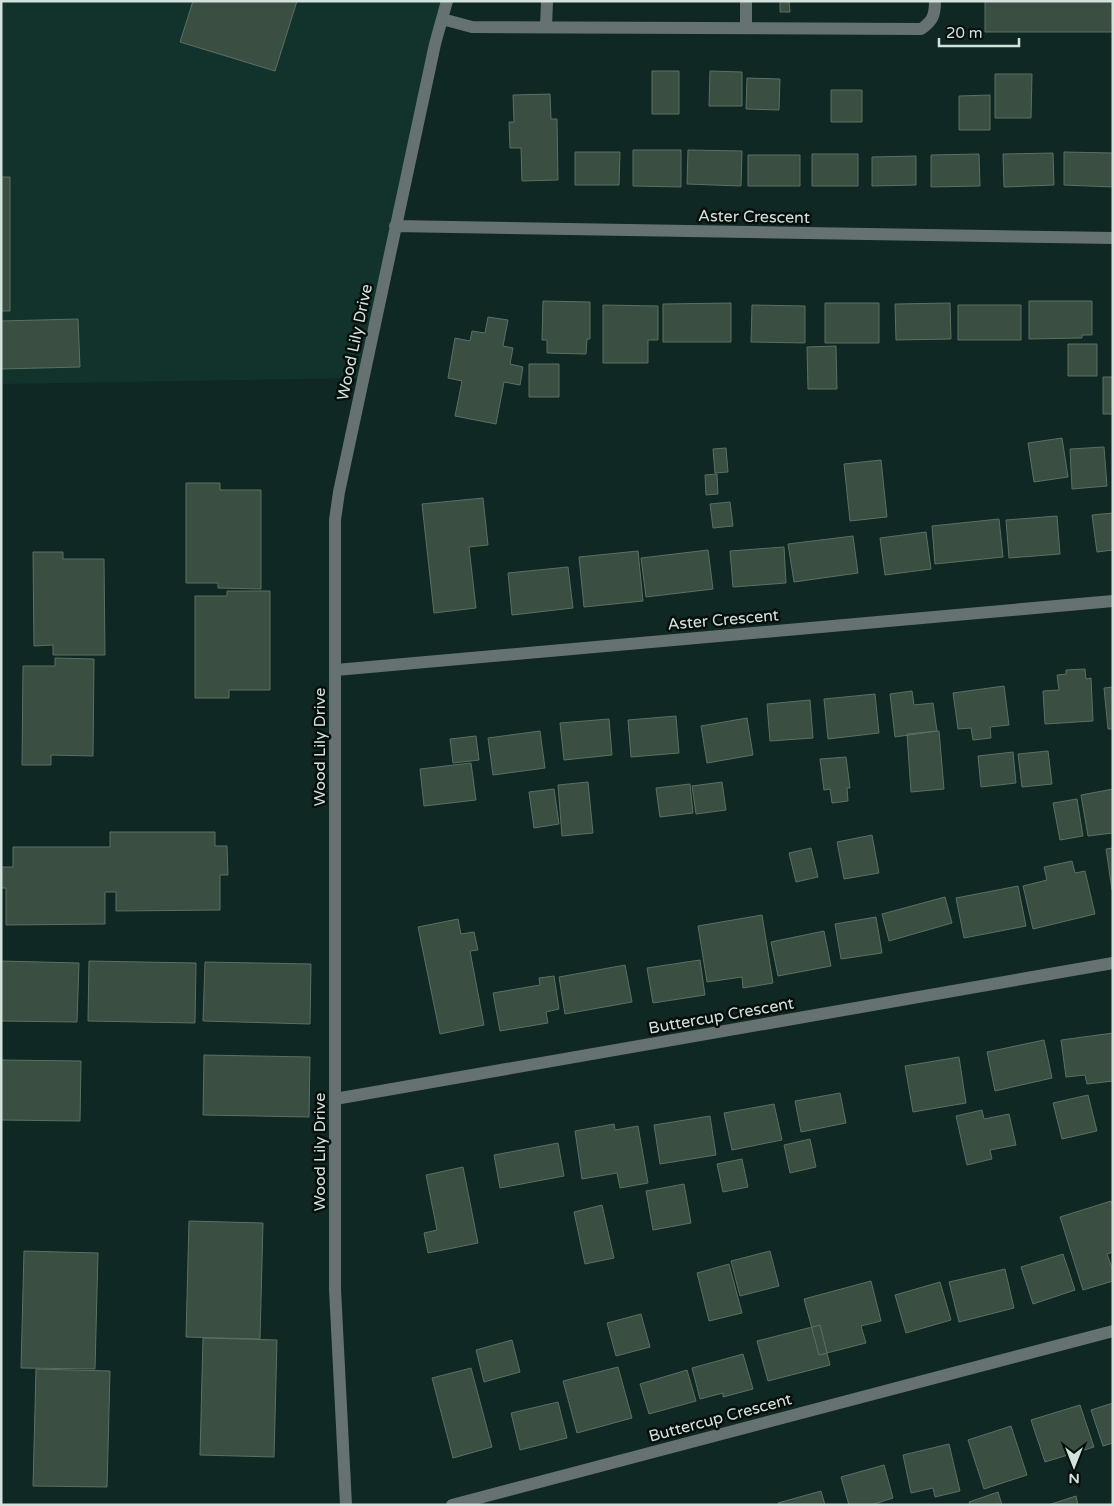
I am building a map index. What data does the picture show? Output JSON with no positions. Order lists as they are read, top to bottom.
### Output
{
  "streets": {
    "street": ["Aster Crescent", "Wood Lily Drive", "Buttercup Crescent"]
  },
  "crossings": [
    ["Aster Crescent", "Wood Lily Drive"],
    ["Wood Lily Drive", "Buttercup Crescent"]
  ],
  "scale_bar": "20 m",
  "north": "bottom"
}
